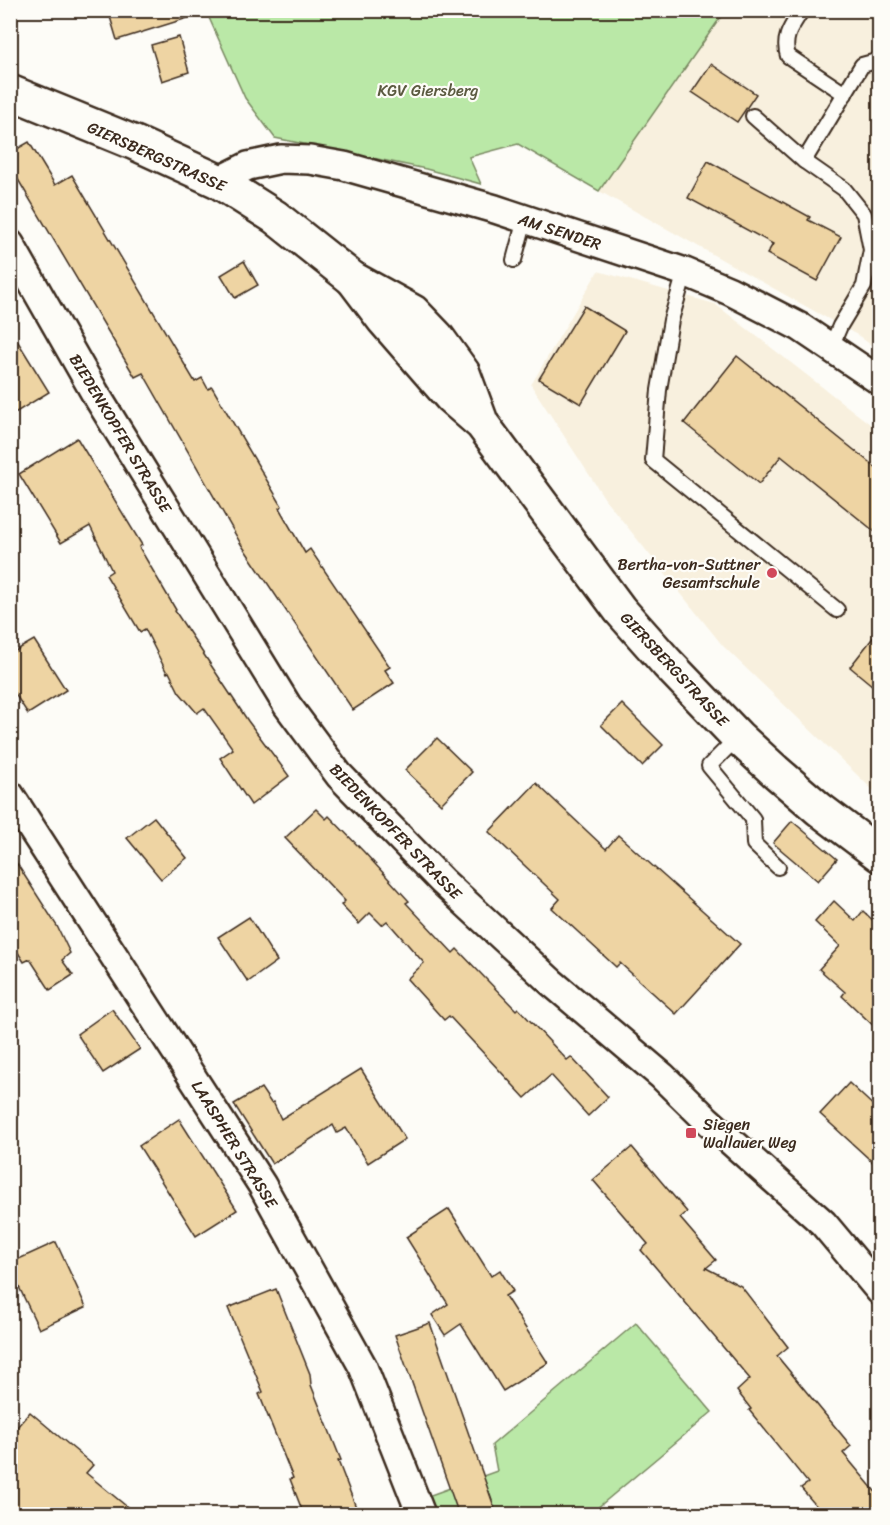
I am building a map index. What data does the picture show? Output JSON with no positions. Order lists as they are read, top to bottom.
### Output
{
  "streets": {
    "street": [
      "GIERSBERGSTRASSE",
      "AM SENDER",
      "BIEDENKOPFER STRASSE",
      "LAASPHER STRASSE"
    ]
  },
  "crossings": [
    ["GIERSBERGSTRASSE", "AM SENDER"]
  ],
  "parks": ["KGV Giersberg"],
  "places": {
    "other": ["Bertha-von-Suttner Gesamtschule"],
    "transit": ["Siegen Wallauer Weg"]
  }
}
